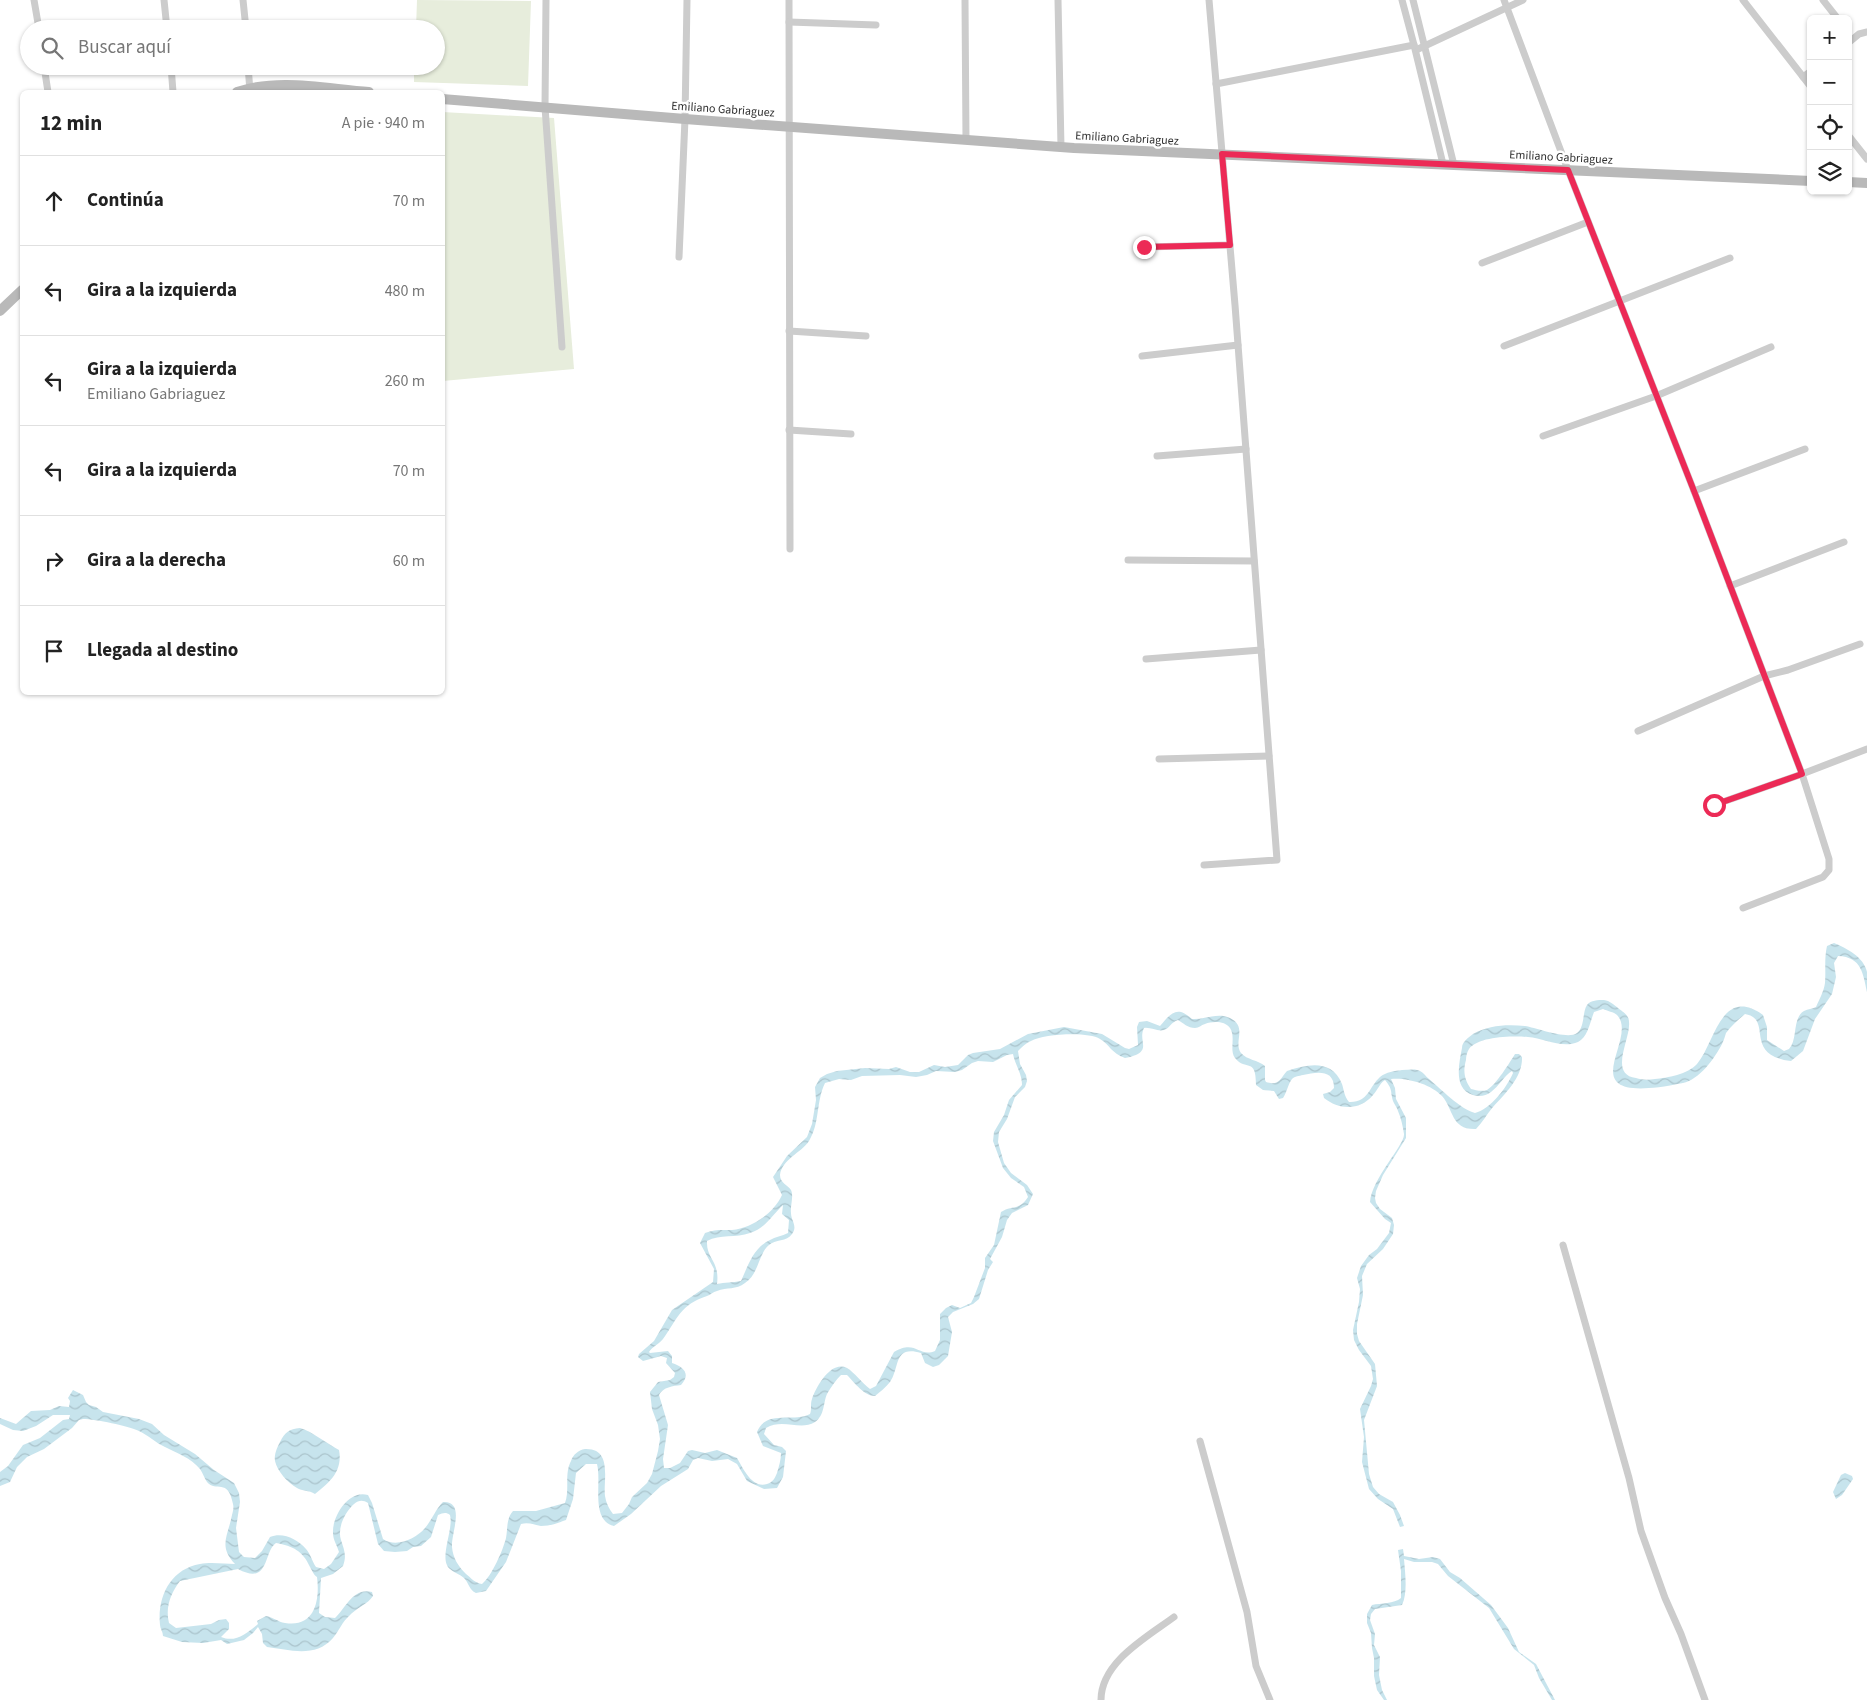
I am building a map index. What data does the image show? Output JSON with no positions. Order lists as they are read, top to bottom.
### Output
{
  "streets": {
    "main road": ["Emiliano Gabriaguez"]
  },
  "page": {
    "map_buttons": ["+", "−"],
    "search": "Buscar aquí",
    "heading": ["12 min", "A pie · 940 m"],
    "list": [
      ["Continúa", "70 m"],
      ["Gira a la izquierda", "480 m"],
      ["Gira a la izquierda", "Emiliano Gabriaguez", "260 m"],
      ["Gira a la izquierda", "70 m"],
      ["Gira a la derecha", "60 m"],
      "Llegada al destino"
    ]
  }
}
